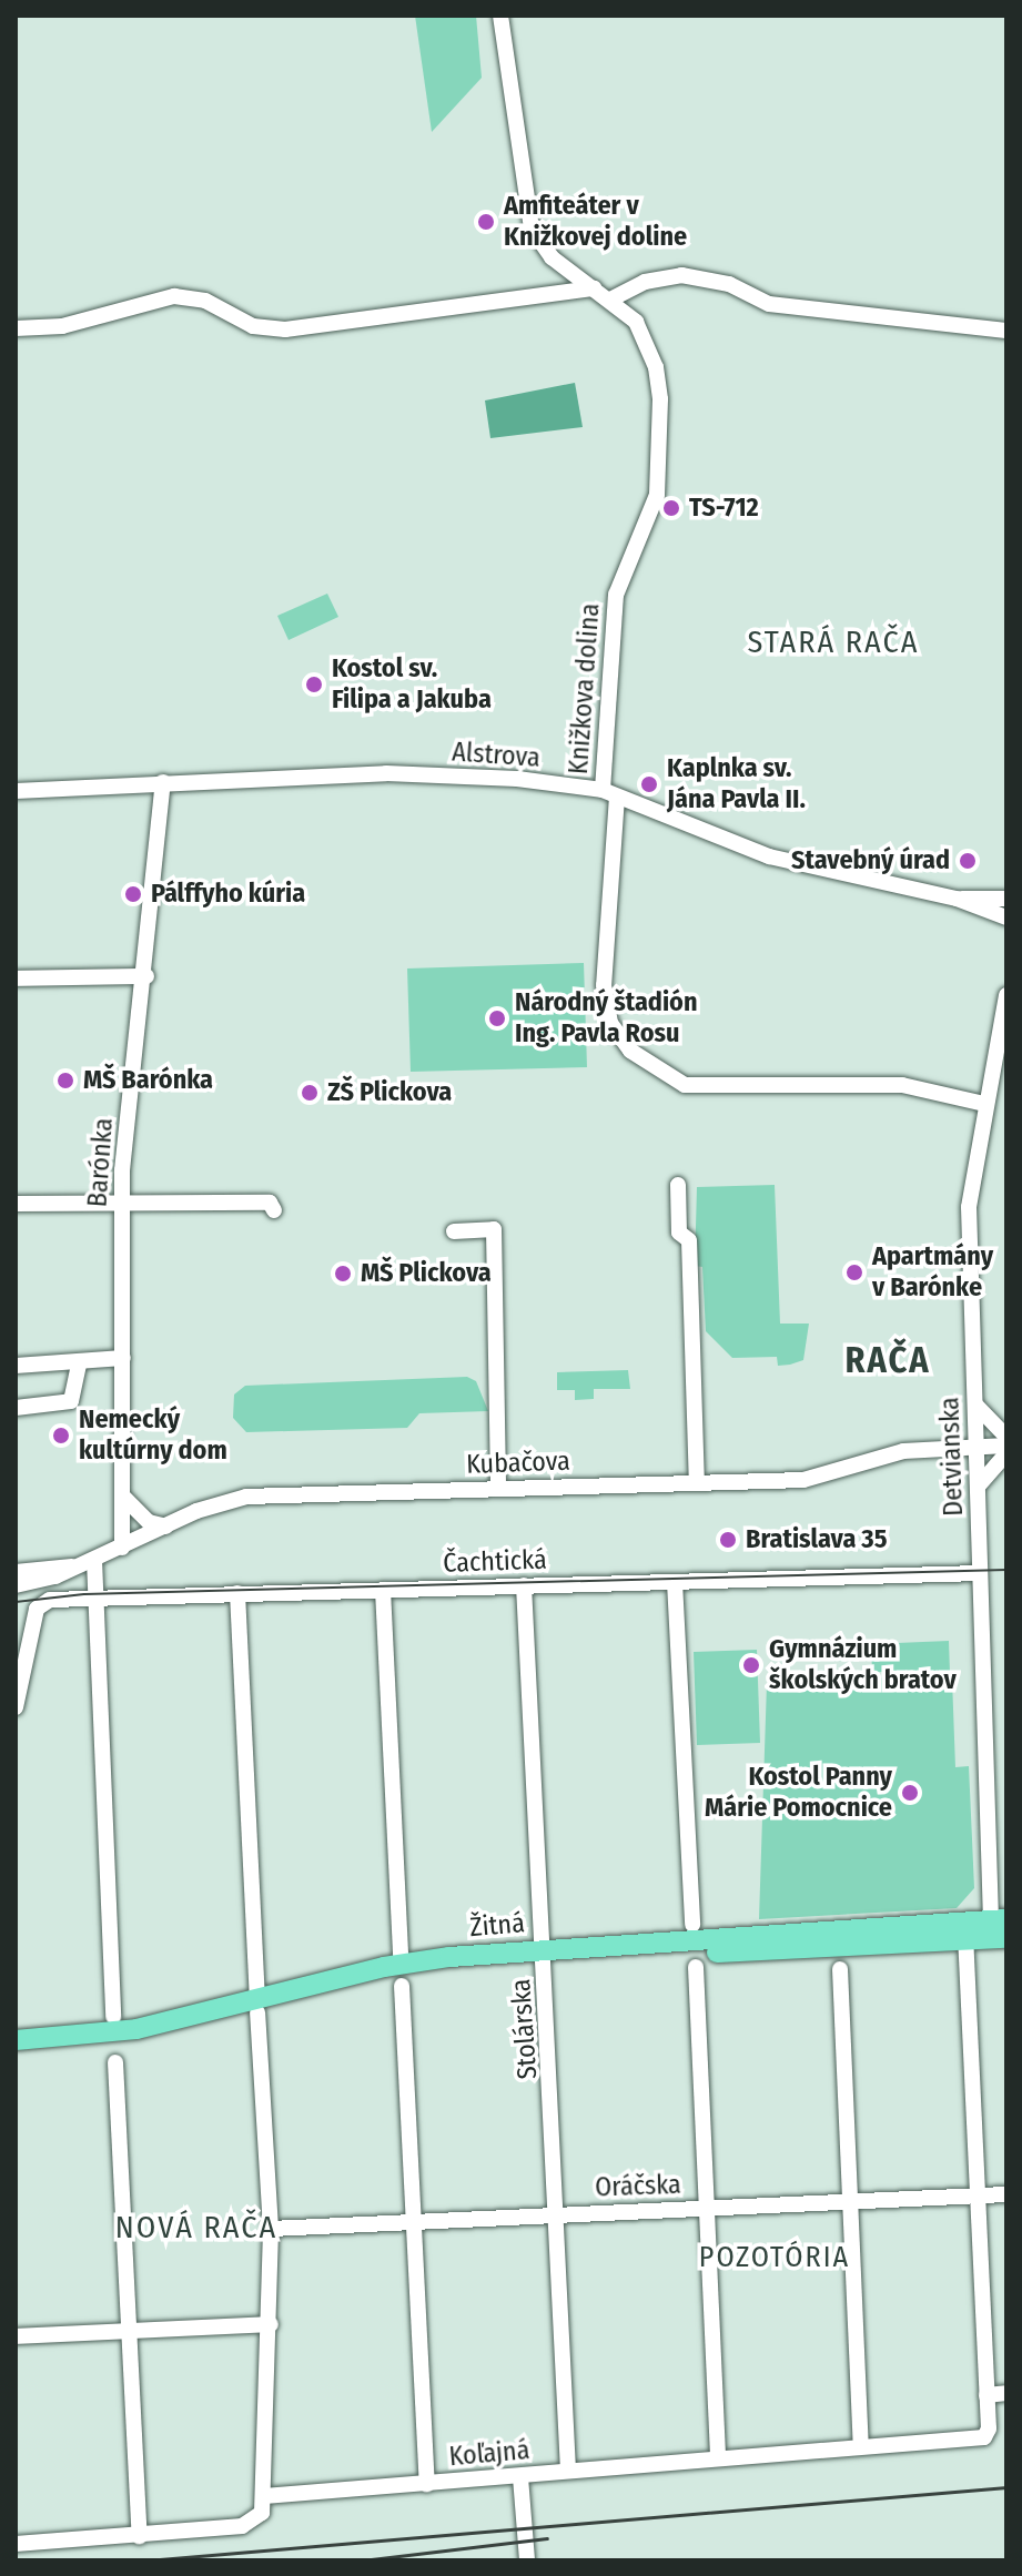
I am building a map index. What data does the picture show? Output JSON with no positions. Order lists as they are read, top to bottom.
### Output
{
  "streets": {
    "main road": ["Žitná"],
    "street": [
      "Knižkova dolina",
      "Alstrova",
      "Barónka",
      "Detvianska",
      "Kubačova",
      "Čachtická",
      "Stolárska",
      "Oráčska",
      "Koľajná"
    ]
  },
  "crossings": [
    ["Knižkova dolina", "Alstrova"],
    ["Knižkova dolina", "Detvianska"],
    ["Alstrova", "Barónka"],
    ["Barónka", "Kubačova"],
    ["Detvianska", "Kubačova"],
    ["Detvianska", "Čachtická"],
    ["Detvianska", "Žitná"],
    ["Čachtická", "Stolárska"],
    ["Žitná", "Stolárska"],
    ["Stolárska", "Oráčska"],
    ["Stolárska", "Koľajná"]
  ],
  "districts": [
    "STARÁ RAČA",
    "RAČA",
    "NOVÁ RAČA",
    "POZOTÓRIA"
  ],
  "places": [
    "Amfiteáter v Knižkovej doline",
    "TS-712",
    "Kostol sv. Filipa a Jakuba",
    "Kaplnka sv. Jána Pavla II.",
    "Stavebný úrad",
    "Pálffyho kúria",
    "Národný štadión Ing. Pavla Rosu",
    "MŠ Barónka",
    "ZŠ Plickova",
    "Apartmány v Barónke",
    "MŠ Plickova",
    "Nemecký kultúrny dom",
    "Bratislava 35",
    "Gymnázium školských bratov",
    "Kostol Panny Márie Pomocnice"
  ]
}
